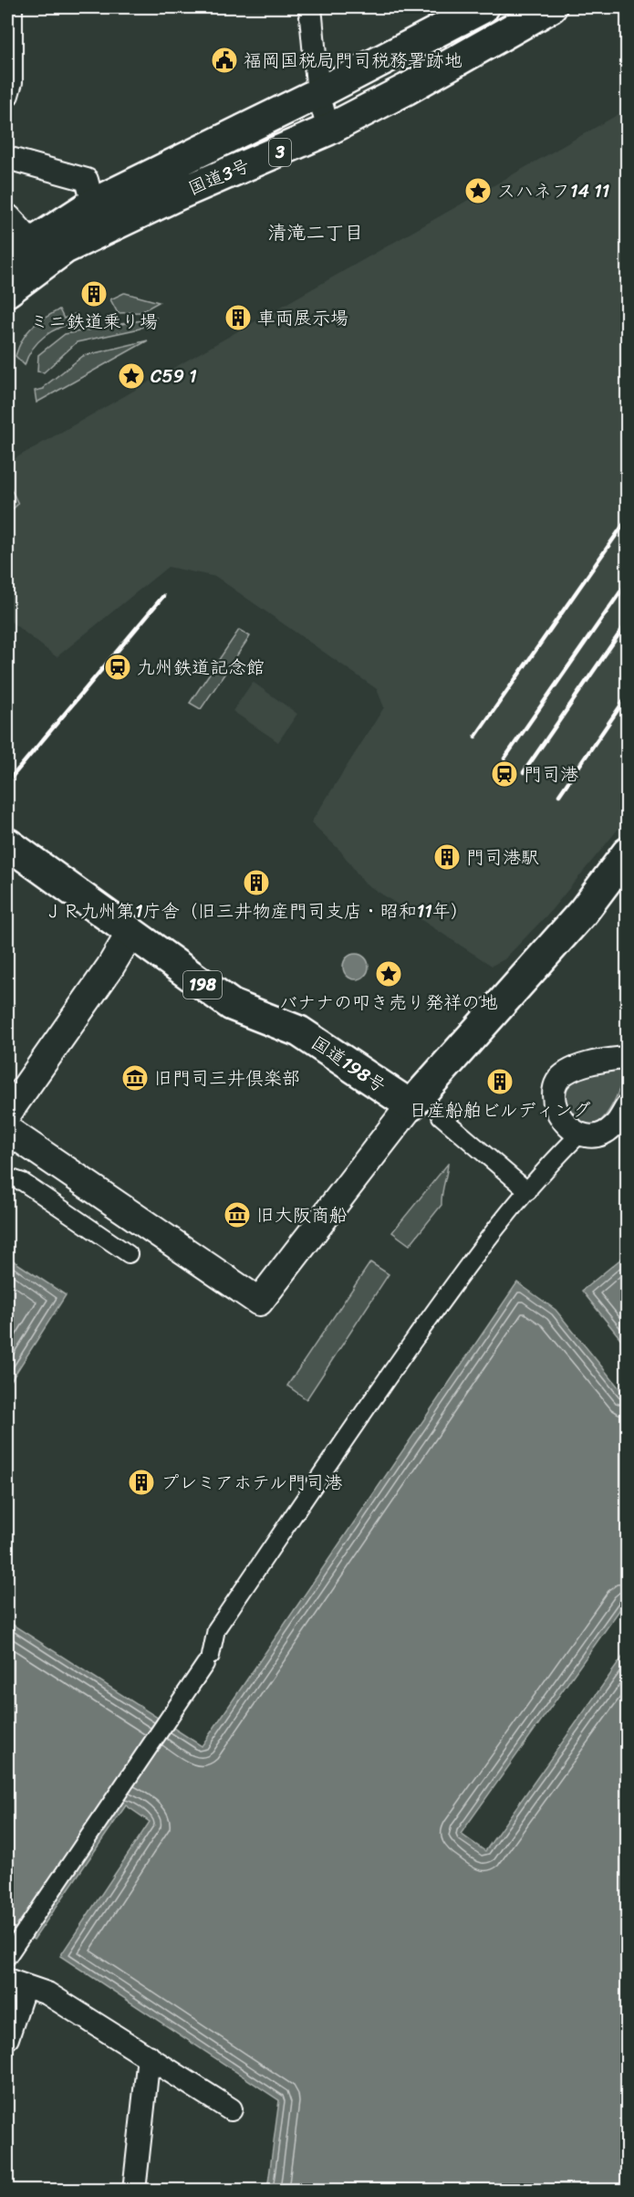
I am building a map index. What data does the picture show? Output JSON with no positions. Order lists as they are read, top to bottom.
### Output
{
  "streets": {
    "highway": [
      "3",
      "国道3号",
      "198",
      "国道198号"
    ]
  },
  "districts": ["清滝二丁目"],
  "places": {
    "public building": ["福岡国税局門司税務署跡地"],
    "place": ["スハネフ14 11", "C59 1", "バナナの叩き売り発祥の地"],
    "building": [
      "ミニ鉄道乗り場",
      "車両展示場",
      "門司港駅",
      "ＪＲ九州第1庁舎（旧三井物産門司支店・昭和11年）",
      "日産船舶ビルディング",
      "プレミアホテル門司港"
    ],
    "station": ["九州鉄道記念館", "門司港"],
    "museum": ["旧門司三井倶楽部", "旧大阪商船"]
  }
}
